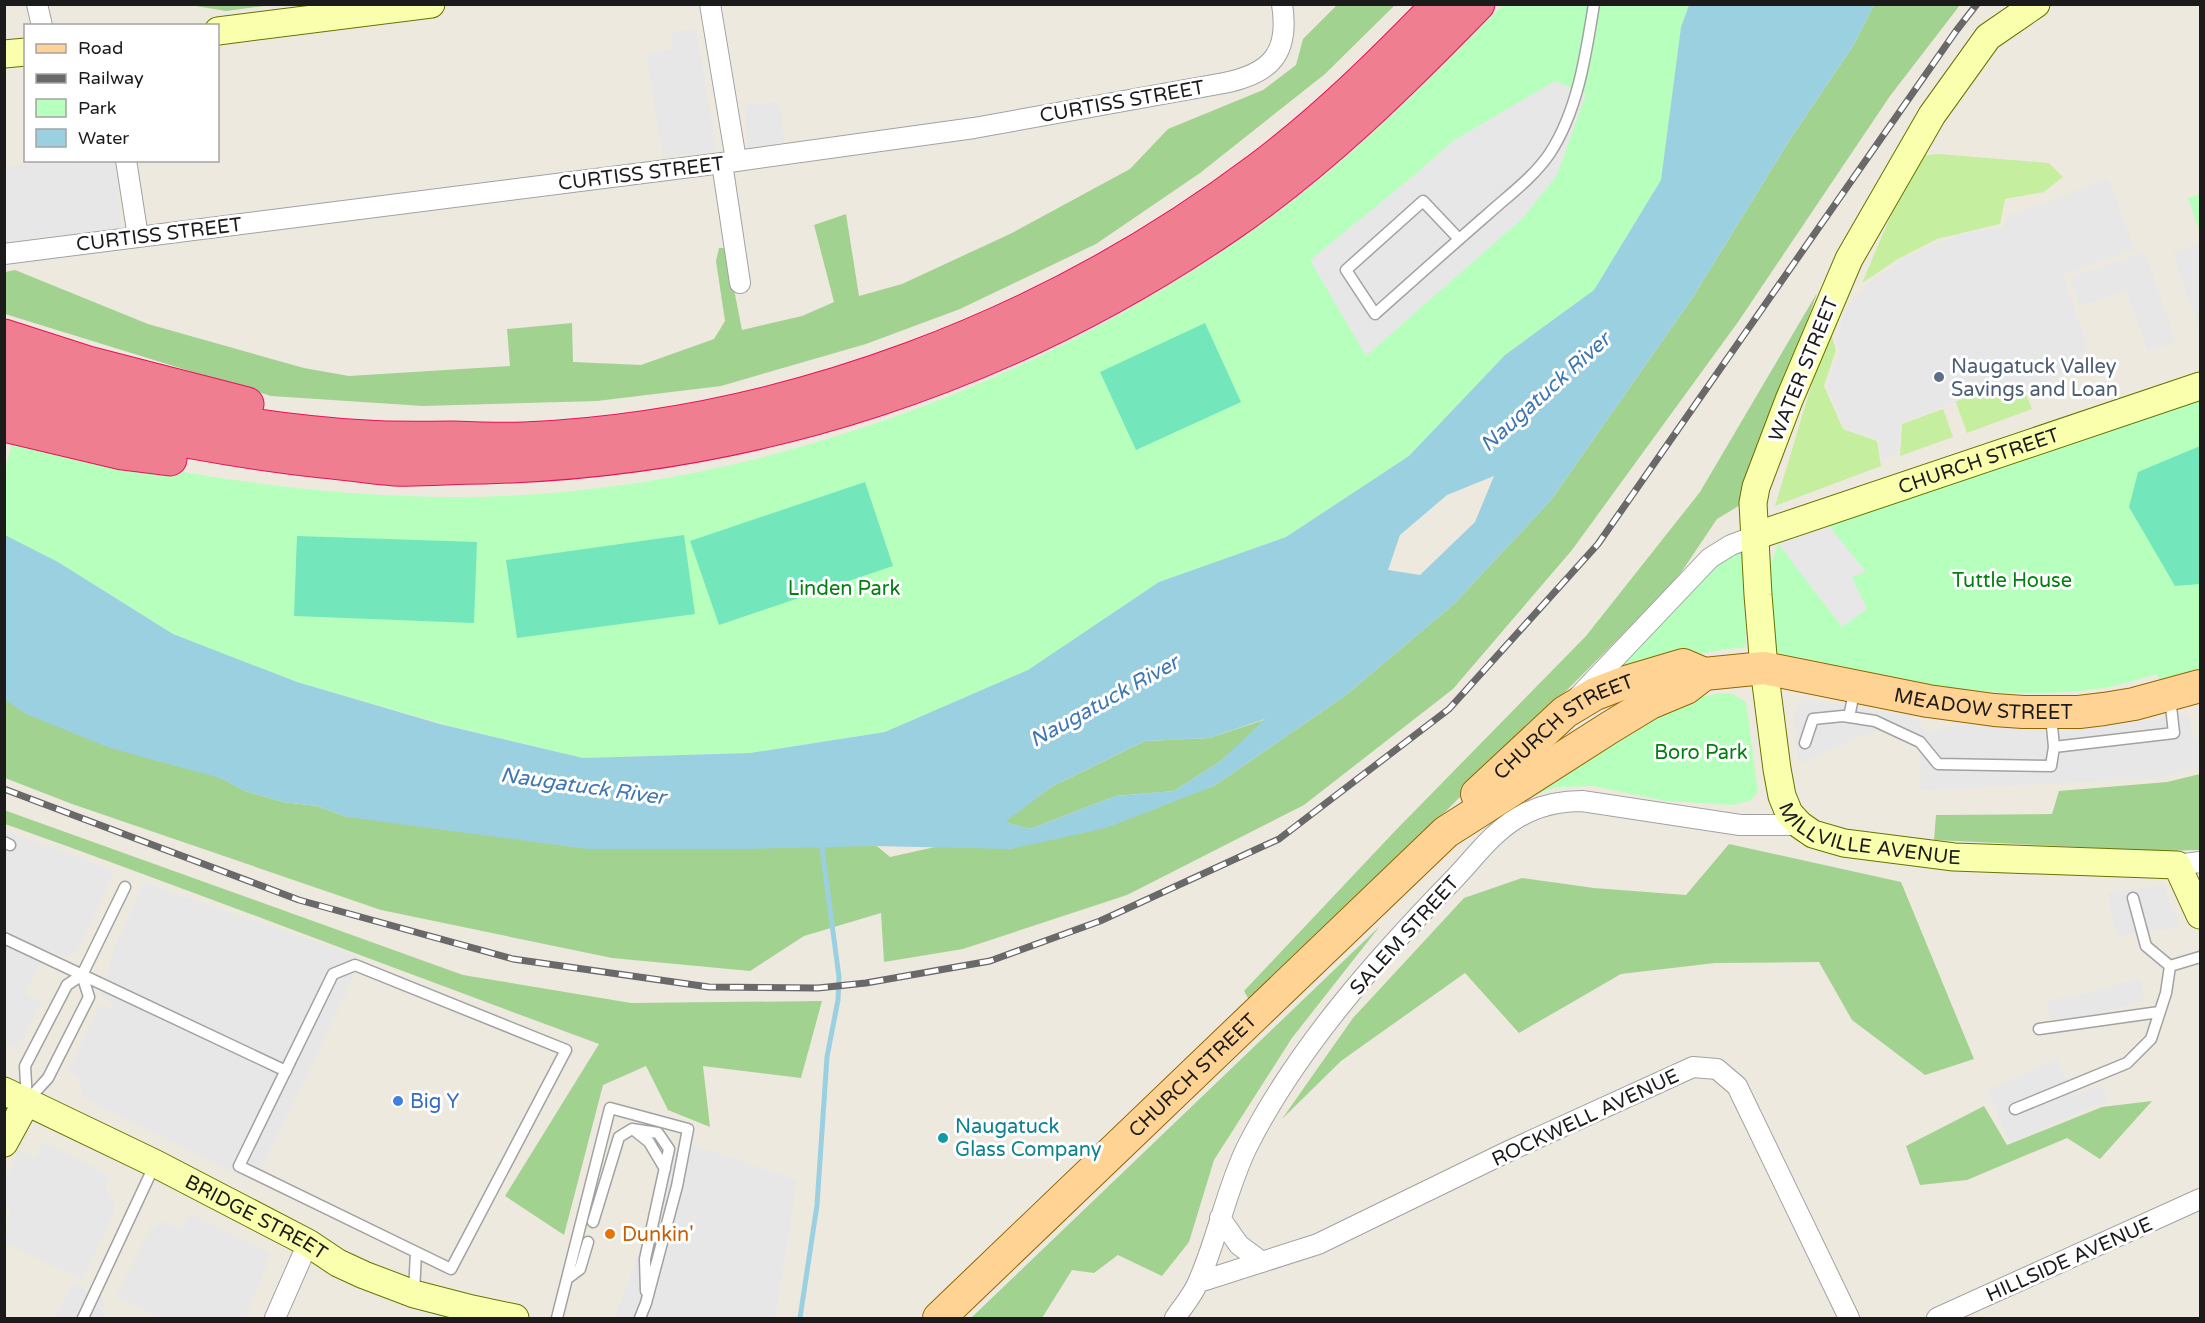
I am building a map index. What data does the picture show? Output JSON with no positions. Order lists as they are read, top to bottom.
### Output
{
  "streets": {
    "main road": ["CHURCH STREET", "MEADOW STREET"],
    "street": [
      "CURTISS STREET",
      "WATER STREET",
      "MILLVILLE AVENUE",
      "SALEM STREET",
      "ROCKWELL AVENUE",
      "BRIDGE STREET",
      "HILLSIDE AVENUE"
    ]
  },
  "crossings": [
    ["WATER STREET", "CHURCH STREET"],
    ["WATER STREET", "MILLVILLE AVENUE"],
    ["CHURCH STREET", "MEADOW STREET"],
    ["CHURCH STREET", "MILLVILLE AVENUE"],
    ["MEADOW STREET", "MILLVILLE AVENUE"],
    ["MILLVILLE AVENUE", "SALEM STREET"],
    ["SALEM STREET", "ROCKWELL AVENUE"]
  ],
  "water": ["Naugatuck River"],
  "parks": ["Tuttle House", "Linden Park", "Boro Park"],
  "places": [
    "Naugatuck Valley Savings and Loan",
    "Big Y",
    "Naugatuck Glass Company",
    "Dunkin'"
  ],
  "legend": [
    "Road",
    "Railway",
    "Park",
    "Water"
  ]
}
